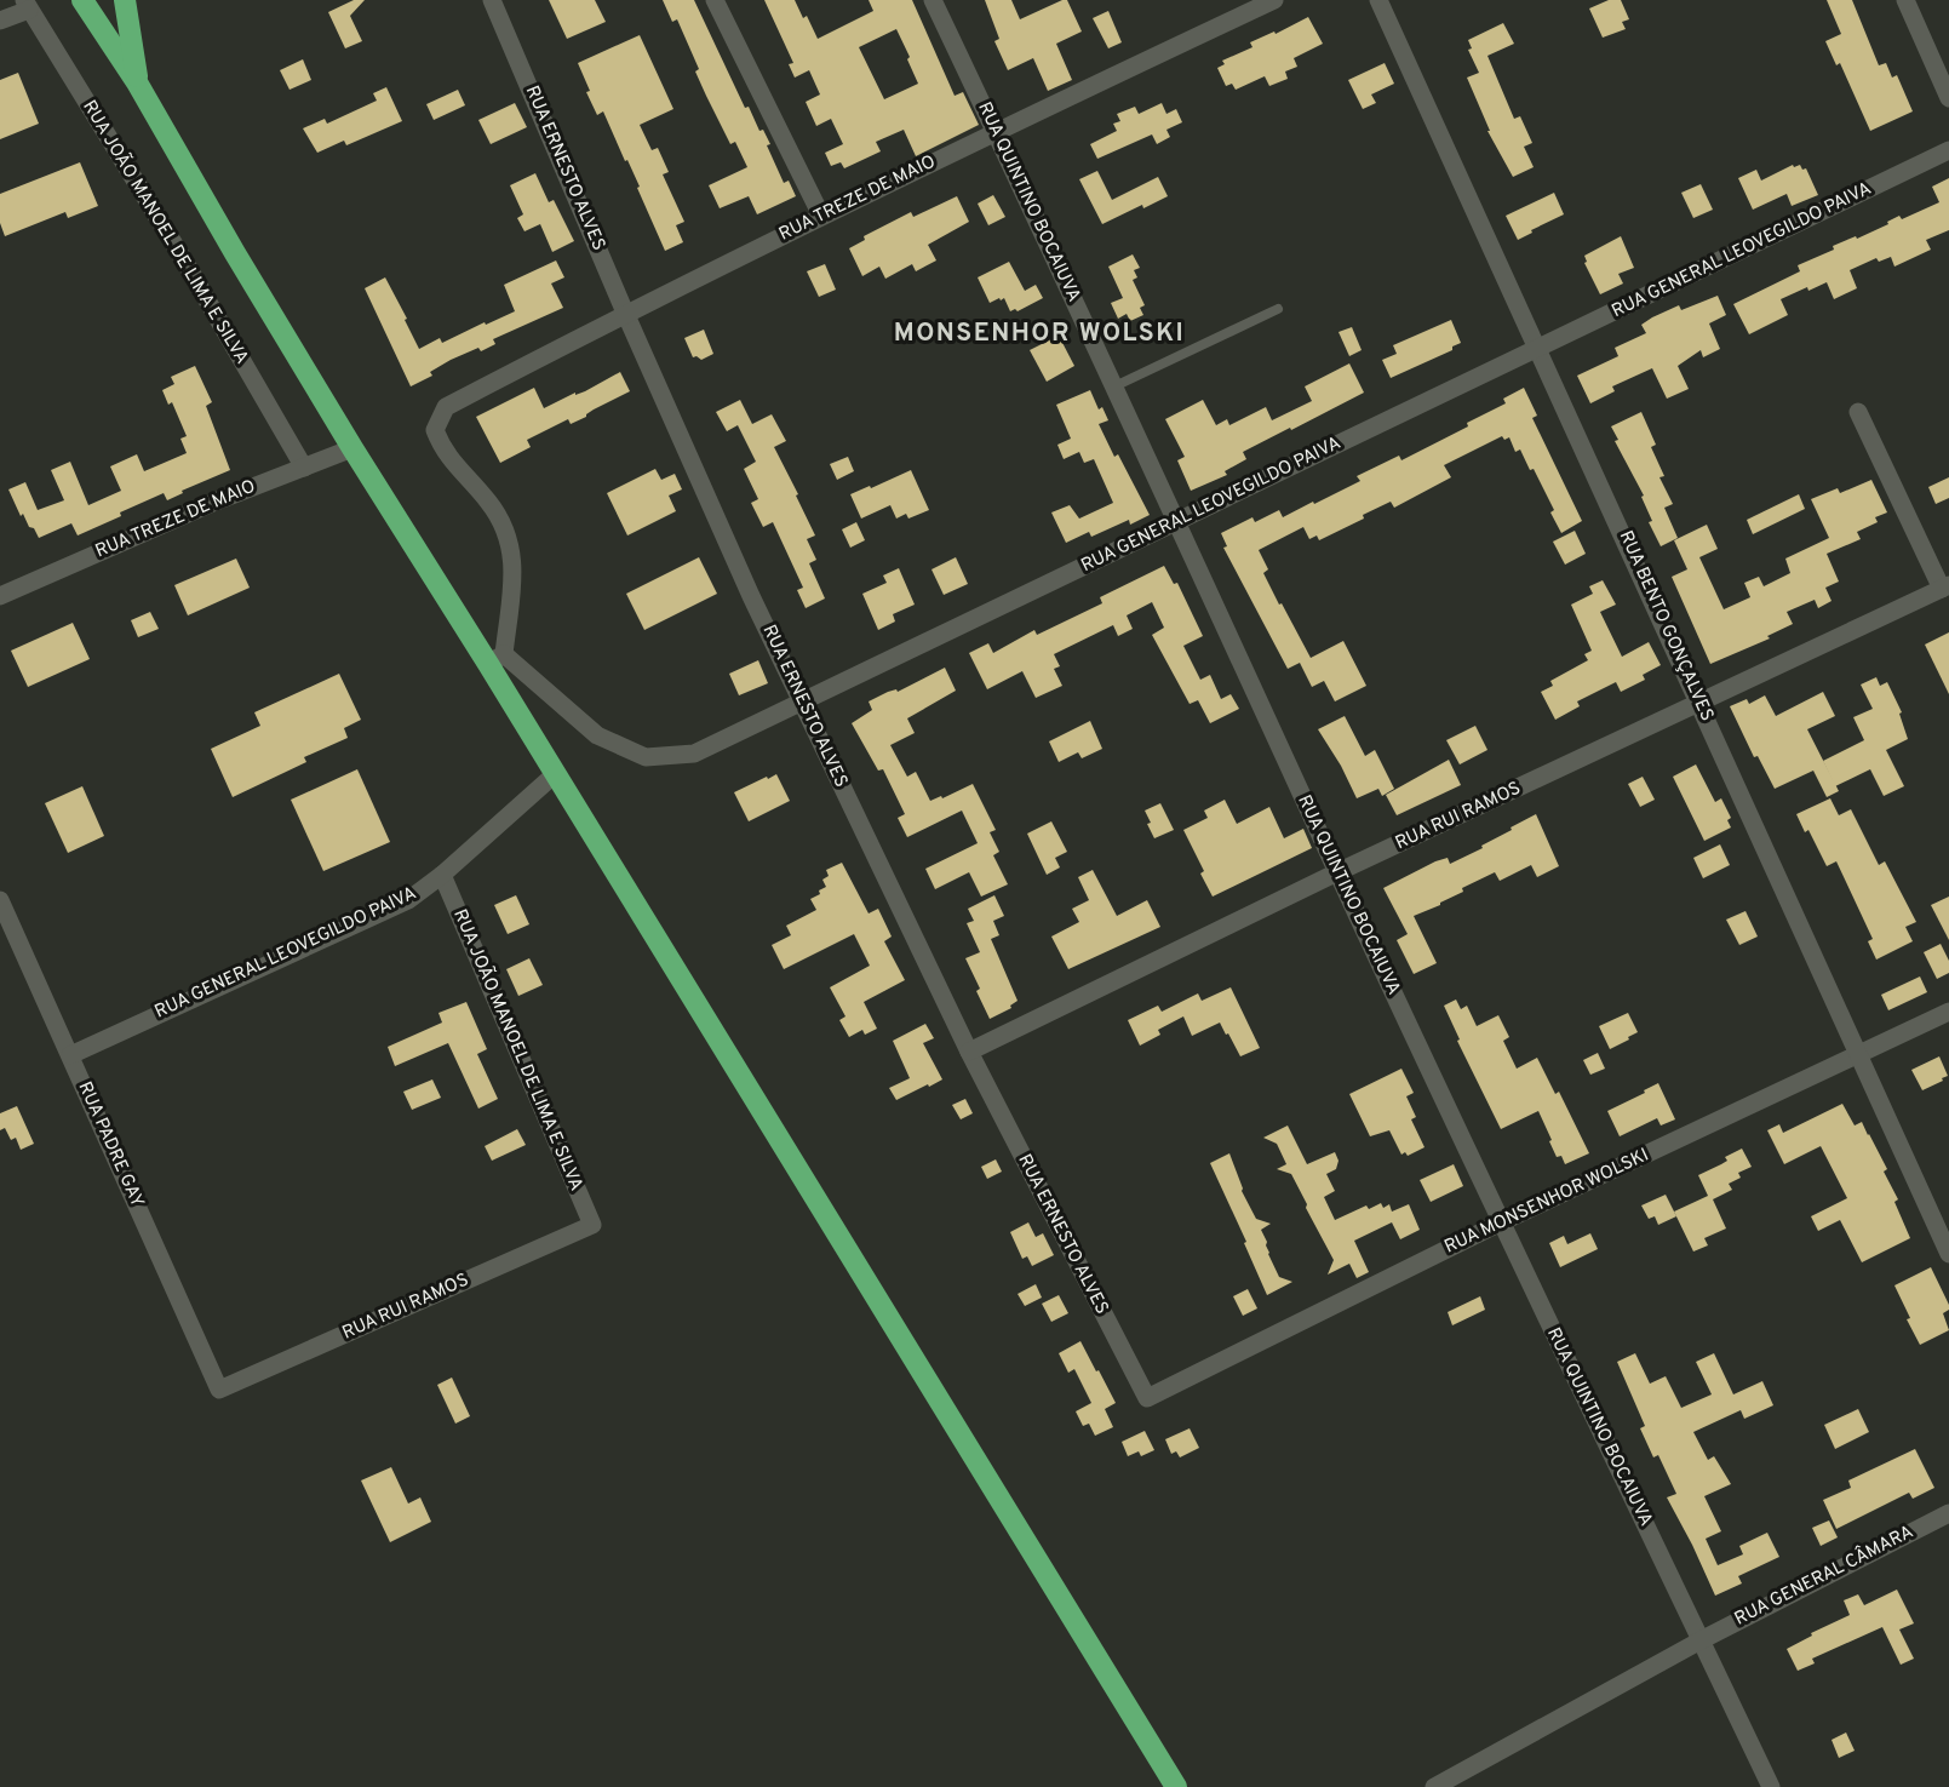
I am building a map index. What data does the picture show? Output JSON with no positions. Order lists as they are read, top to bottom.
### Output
{
  "streets": {
    "street": [
      "RUA ERNESTO ALVES",
      "RUA TREZE DE MAIO",
      "RUA QUINTINO BOCAIUVA",
      "RUA JOÃO MANOEL DE LIMA E SILVA",
      "RUA GENERAL LEOVEGILDO PAIVA",
      "RUA BENTO GONÇALVES",
      "RUA RUI RAMOS",
      "RUA PADRE GAY",
      "RUA MONSENHOR WOLSKI",
      "RUA GENERAL CÂMARA"
    ]
  },
  "crossings": [
    ["RUA ERNESTO ALVES", "RUA TREZE DE MAIO"],
    ["RUA ERNESTO ALVES", "RUA GENERAL LEOVEGILDO PAIVA"],
    ["RUA ERNESTO ALVES", "RUA RUI RAMOS"],
    ["RUA ERNESTO ALVES", "RUA MONSENHOR WOLSKI"],
    ["RUA TREZE DE MAIO", "RUA QUINTINO BOCAIUVA"],
    ["RUA TREZE DE MAIO", "RUA JOÃO MANOEL DE LIMA E SILVA"],
    ["RUA TREZE DE MAIO", "RUA GENERAL LEOVEGILDO PAIVA"],
    ["RUA QUINTINO BOCAIUVA", "RUA GENERAL LEOVEGILDO PAIVA"],
    ["RUA QUINTINO BOCAIUVA", "RUA RUI RAMOS"],
    ["RUA QUINTINO BOCAIUVA", "RUA MONSENHOR WOLSKI"],
    ["RUA QUINTINO BOCAIUVA", "RUA GENERAL CÂMARA"],
    ["RUA JOÃO MANOEL DE LIMA E SILVA", "RUA GENERAL LEOVEGILDO PAIVA"],
    ["RUA JOÃO MANOEL DE LIMA E SILVA", "RUA RUI RAMOS"],
    ["RUA GENERAL LEOVEGILDO PAIVA", "RUA BENTO GONÇALVES"],
    ["RUA GENERAL LEOVEGILDO PAIVA", "RUA PADRE GAY"],
    ["RUA BENTO GONÇALVES", "RUA RUI RAMOS"],
    ["RUA BENTO GONÇALVES", "RUA MONSENHOR WOLSKI"],
    ["RUA RUI RAMOS", "RUA PADRE GAY"]
  ],
  "districts": ["MONSENHOR WOLSKI"]
}
